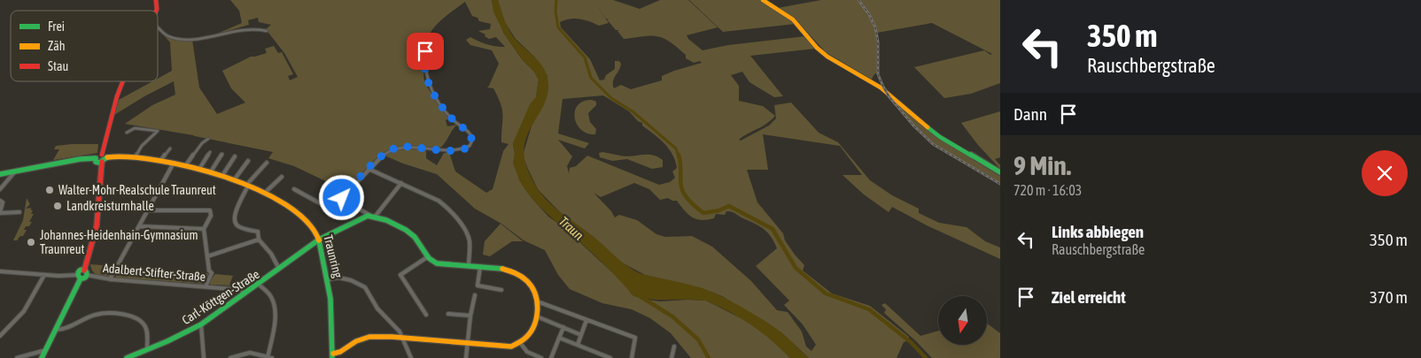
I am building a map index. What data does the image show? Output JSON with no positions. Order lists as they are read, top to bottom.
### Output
{
  "streets": {
    "street": ["Traunring", "Adalbert-Stifter-Straße", "Carl-Köttgen-Straße"]
  },
  "crossings": [
    ["Traunring", "Carl-Köttgen-Straße"],
    ["Adalbert-Stifter-Straße", "Carl-Köttgen-Straße"]
  ],
  "water": ["Traun"],
  "places": ["Walter-Mohr-Realschule Traunreut", "Landkreisturnhalle", "Johannes-Heidenhain-Gymnasium Traunreut"],
  "legend": ["Frei", "Zäh", "Stau"],
  "north": "bottom",
  "page": {
    "turn": ["350 m", "Rauschbergstraße"],
    "then": "Dann",
    "heading": ["9 Min.", "720 m · 16:03"],
    "list": [
      {
        "name": "Links abbiegen",
        "note": "Rauschbergstraße",
        "value": "350 m"
      },
      {
        "name": "Ziel erreicht",
        "value": "370 m"
      }
    ]
  }
}
